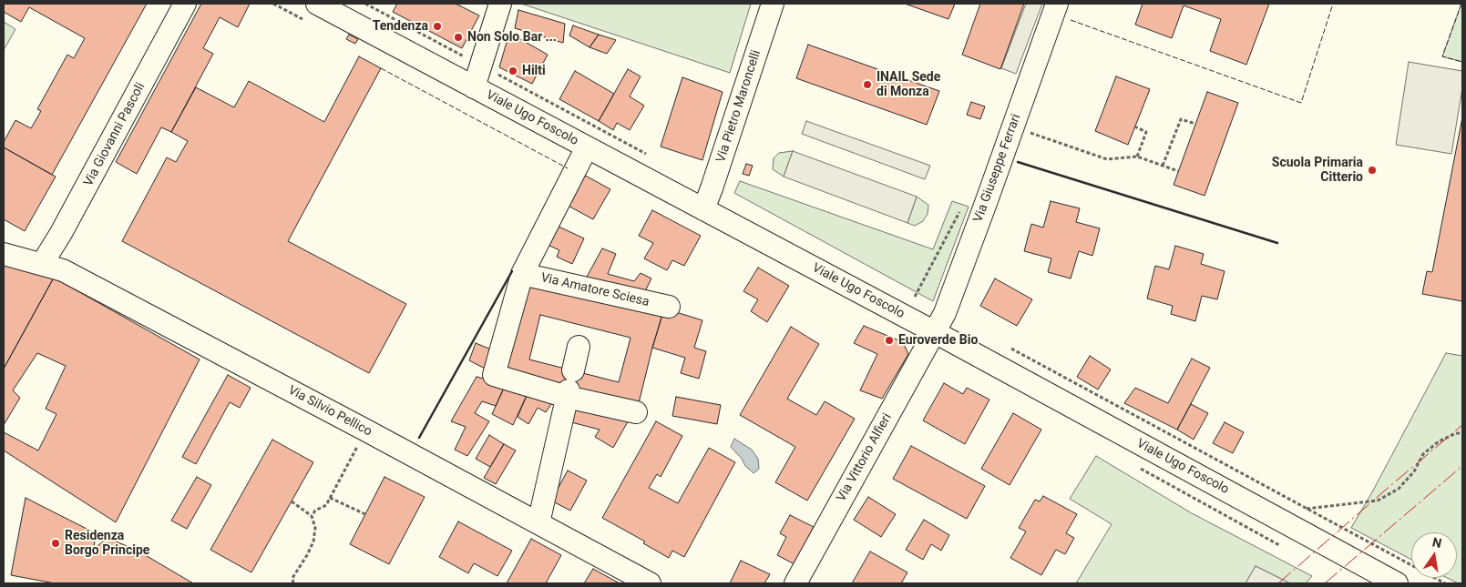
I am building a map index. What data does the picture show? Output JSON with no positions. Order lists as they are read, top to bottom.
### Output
{
  "streets": {
    "street": [
      "Via Pietro Maroncelli",
      "Viale Ugo Foscolo",
      "Via Giovanni Pascoli",
      "Via Giuseppe Ferrari",
      "Via Amatore Sciesa",
      "Via Silvio Pellico",
      "Via Vittorio Alfieri"
    ]
  },
  "crossings": [
    ["Via Pietro Maroncelli", "Viale Ugo Foscolo"],
    ["Viale Ugo Foscolo", "Via Giuseppe Ferrari"],
    ["Viale Ugo Foscolo", "Via Amatore Sciesa"],
    ["Viale Ugo Foscolo", "Via Vittorio Alfieri"],
    ["Via Giovanni Pascoli", "Via Silvio Pellico"],
    ["Via Giuseppe Ferrari", "Via Vittorio Alfieri"]
  ],
  "places": [
    "Tendenza",
    "Non Solo Bar ...",
    "Hilti",
    "INAIL Sede di Monza",
    "Scuola Primaria Citterio",
    "Euroverde Bio",
    "Residenza Borgo Principe"
  ],
  "north": "top"
}
